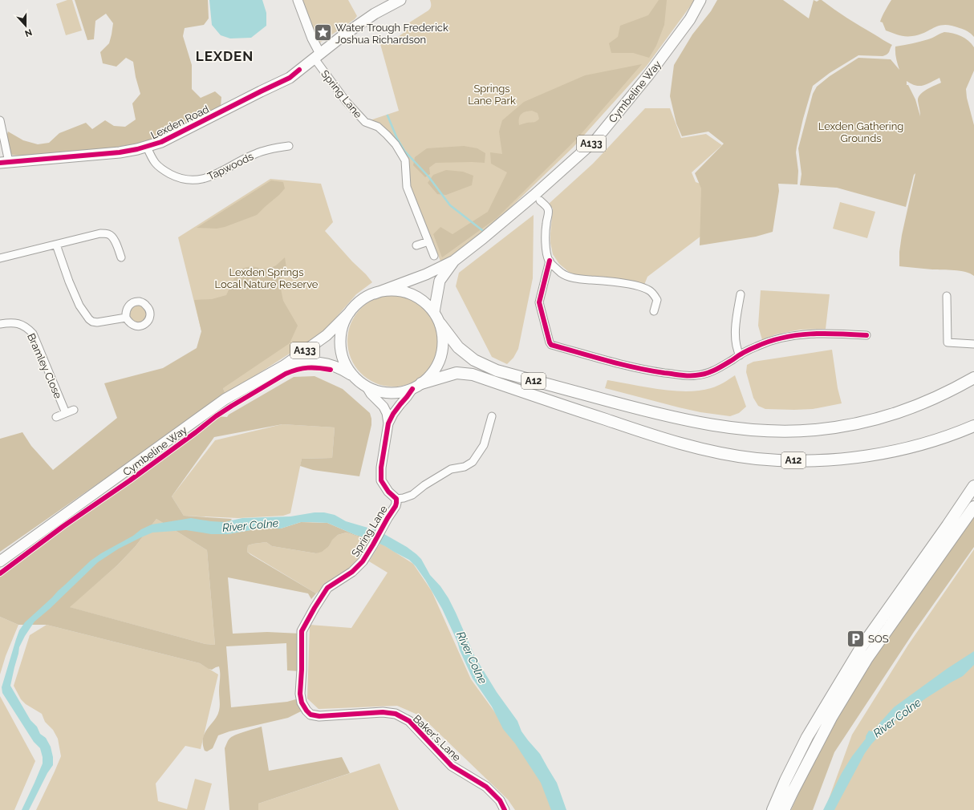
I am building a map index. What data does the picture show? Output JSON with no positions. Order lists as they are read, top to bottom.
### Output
{
  "streets": {
    "highway": ["A12"],
    "main road": ["Cymbeline Way", "Lexden Road", "A133"],
    "street": [
      "Spring Lane",
      "Tapwoods",
      "Bramley Close",
      "Baker's Lane"
    ]
  },
  "crossings": [
    ["Cymbeline Way", "Spring Lane"],
    ["Cymbeline Way", "A12"],
    ["Spring Lane", "Lexden Road"],
    ["Spring Lane", "A12"],
    ["Spring Lane", "Baker's Lane"],
    ["Lexden Road", "Tapwoods"]
  ],
  "districts": ["LEXDEN"],
  "water": ["River Colne"],
  "parks": ["Springs Lane Park", "Lexden Gathering Grounds", "Lexden Springs Local Nature Reserve"],
  "places": {
    "place": ["Water Trough Frederick Joshua Richardson"],
    "parking": ["SOS"]
  },
  "north": "bottom"
}
